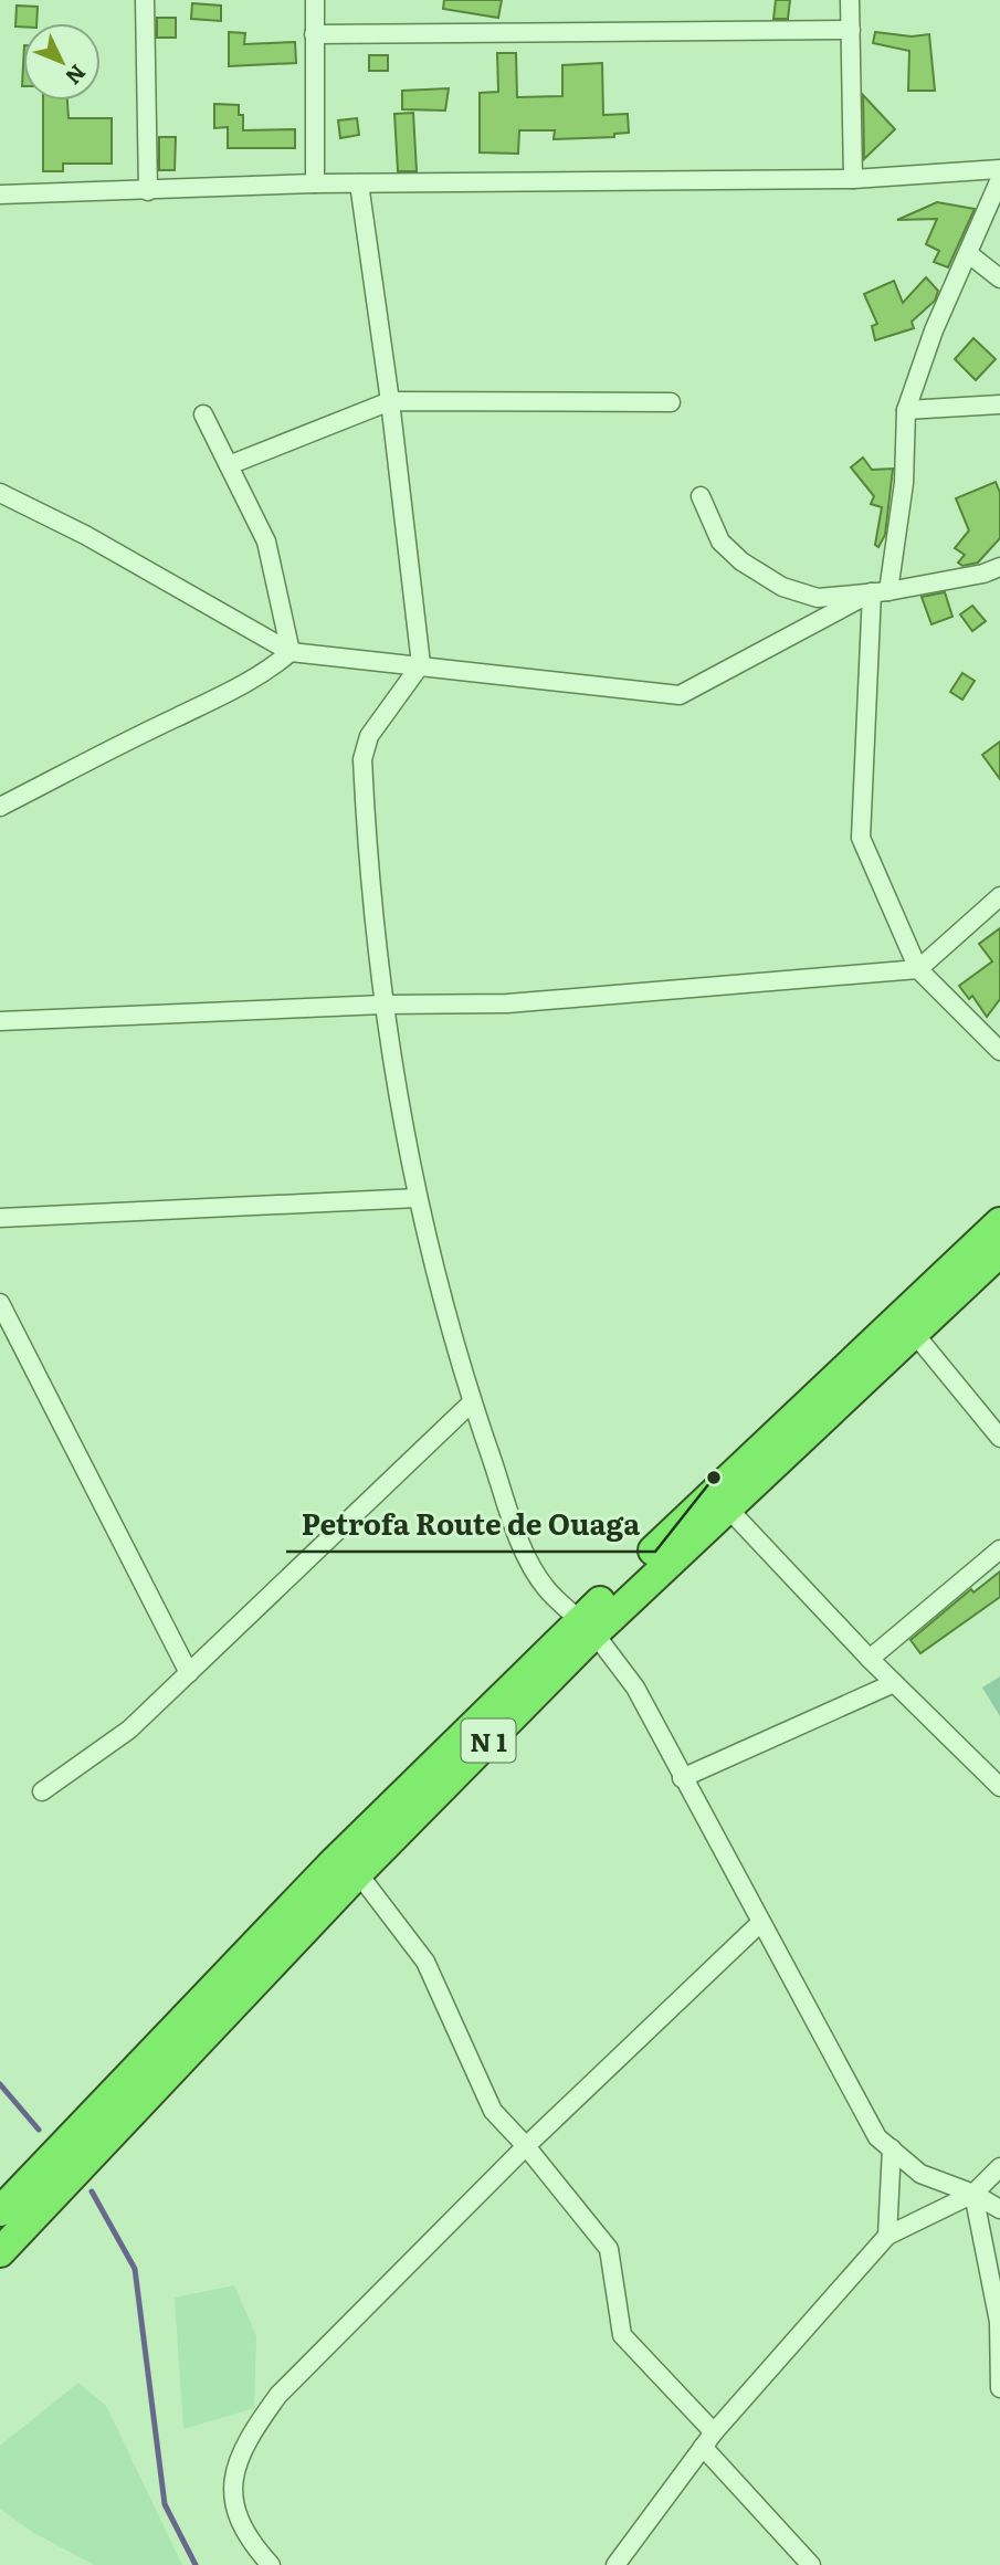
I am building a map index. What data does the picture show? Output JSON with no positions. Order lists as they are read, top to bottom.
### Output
{
  "streets": {
    "highway": ["N 1"]
  },
  "places": ["Petrofa Route de Ouaga"],
  "north": "bottom right"
}
